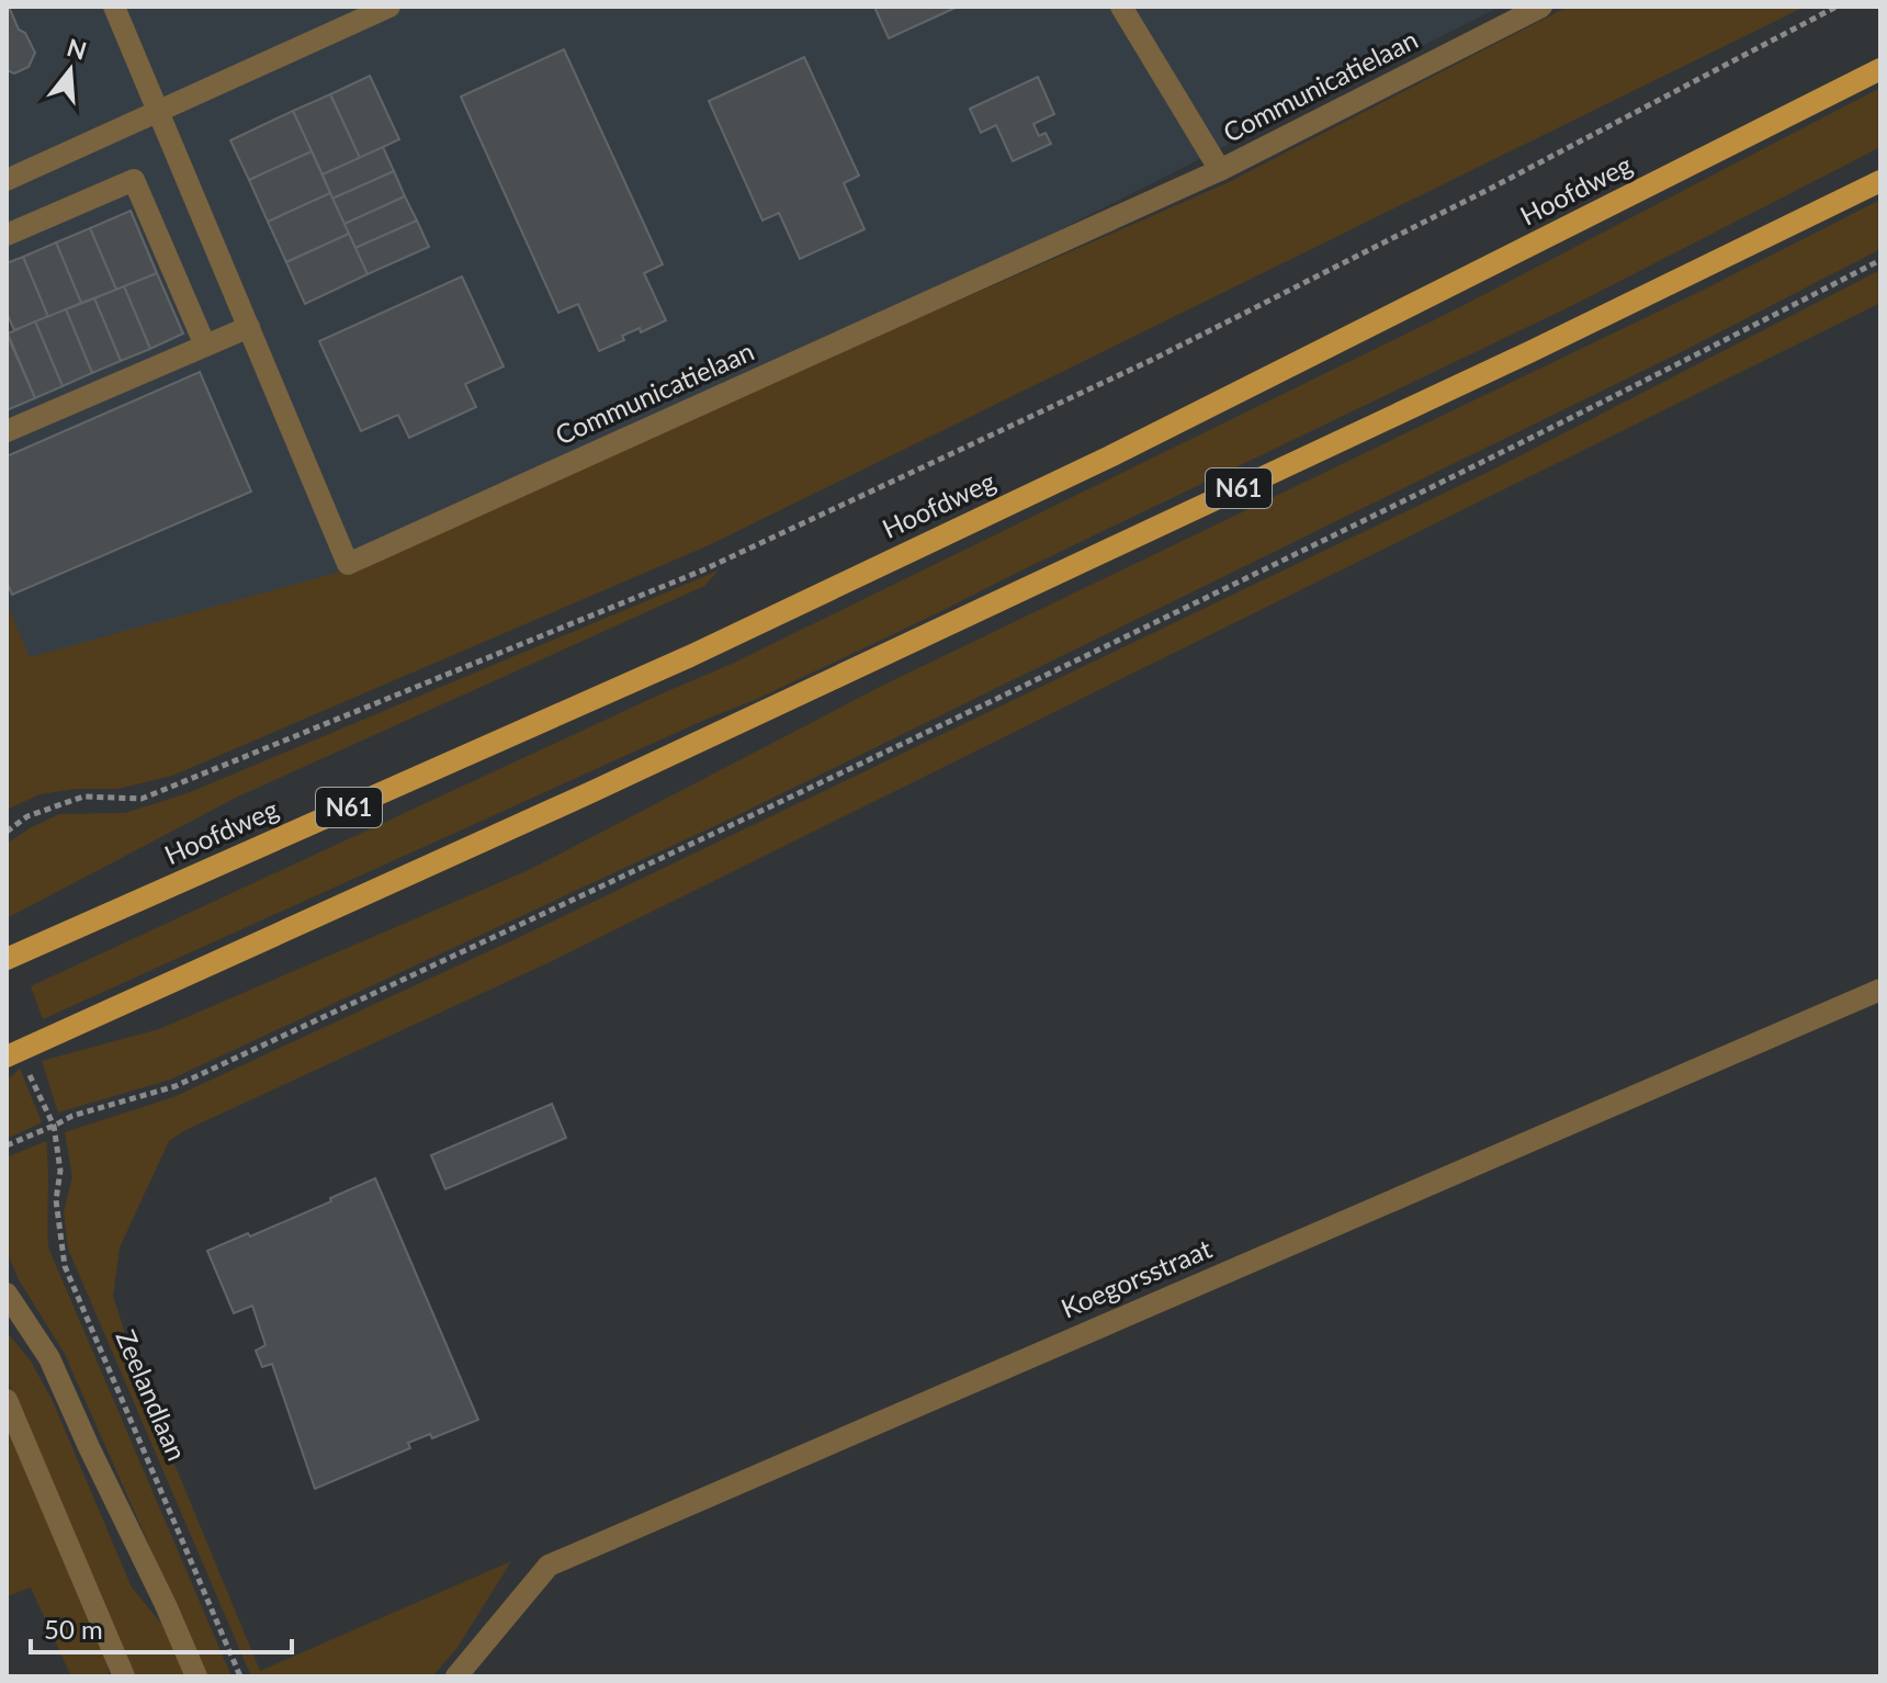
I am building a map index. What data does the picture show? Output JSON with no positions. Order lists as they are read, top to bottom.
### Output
{
  "streets": {
    "main road": ["Hoofdweg", "N61"],
    "street": ["Communicatielaan", "Koegorsstraat"],
    "path": ["Zeelandlaan"]
  },
  "scale_bar": "50 m",
  "north": "top"
}
